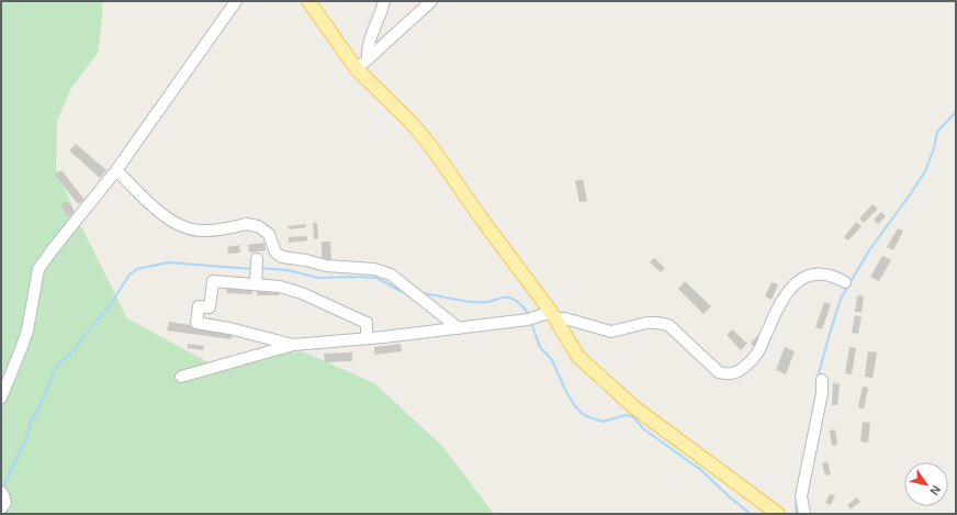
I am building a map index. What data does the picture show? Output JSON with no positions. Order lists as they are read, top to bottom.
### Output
{
  "north": "bottom right"
}
